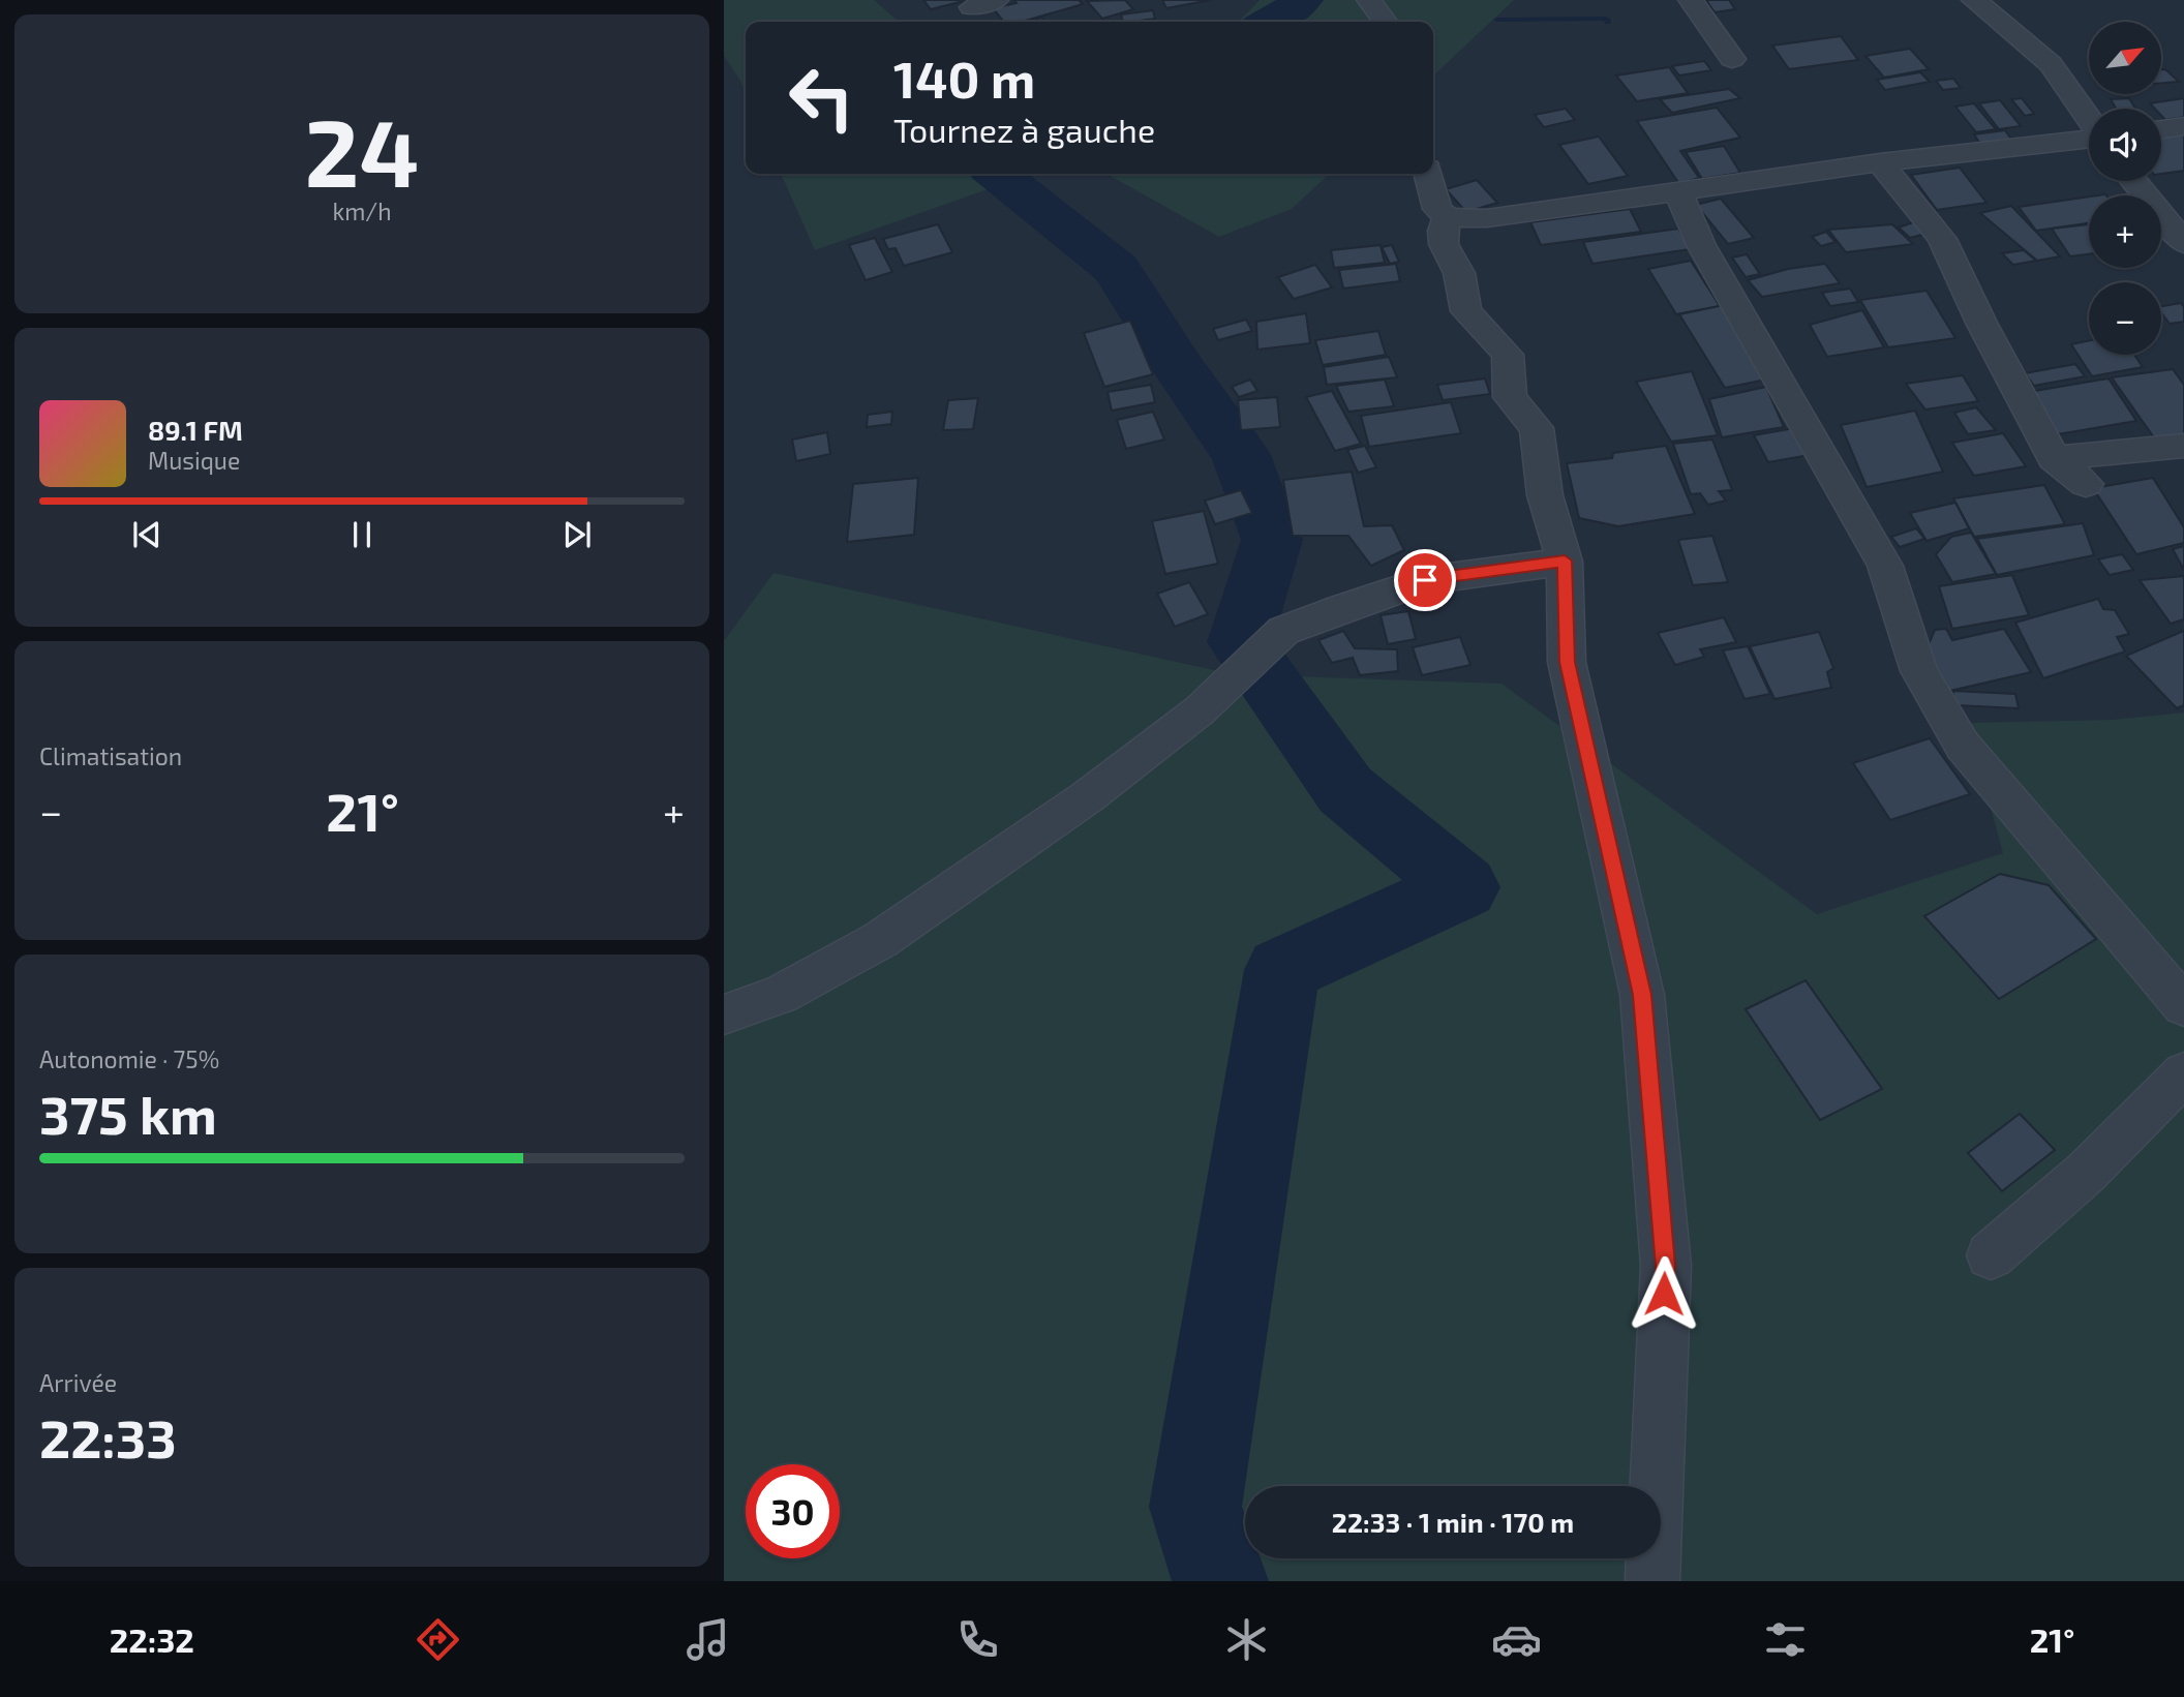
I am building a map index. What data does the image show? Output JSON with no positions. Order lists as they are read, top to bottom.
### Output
{
  "north": "top right",
  "page": {
    "tile": [
      ["24", "km/h"],
      "Climatisation",
      ["Autonomie · 75%", "375 km"],
      ["Arrivée", "22:33"]
    ],
    "map_buttons": ["+", "−"],
    "turn": ["140 m", "Tournez à gauche"],
    "song": ["89.1 FM", "Musique"],
    "heat": ["−", "21°", "+"],
    "limit": "30",
    "trip": "22:33 · 1 min · 170 m",
    "tabs": ["22:32", "21°"]
  }
}
